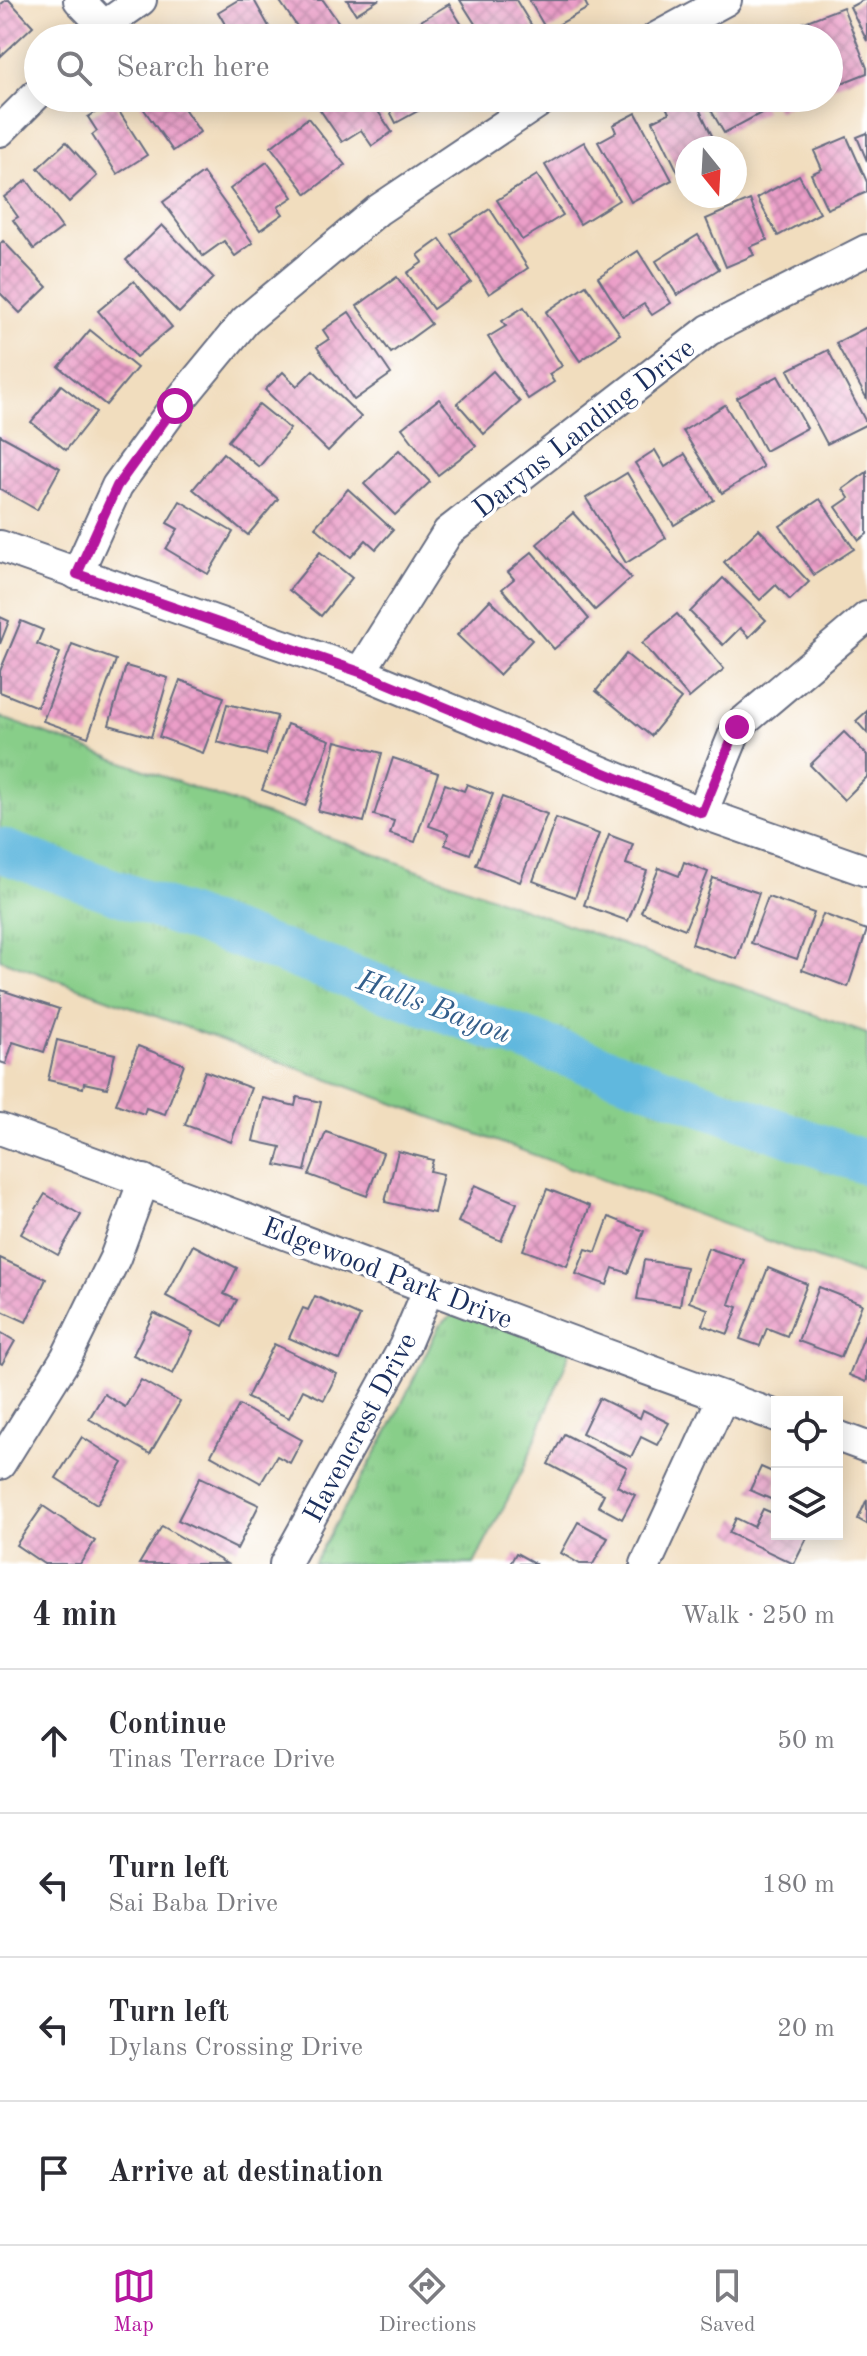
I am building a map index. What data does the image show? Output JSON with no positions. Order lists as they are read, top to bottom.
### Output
{
  "streets": {
    "street": ["Daryns Landing Drive", "Edgewood Park Drive", "Havencrest Drive"]
  },
  "crossings": [
    ["Edgewood Park Drive", "Havencrest Drive"]
  ],
  "water": ["Halls Bayou"],
  "north": "bottom",
  "page": {
    "search": "Search here",
    "heading": ["4 min", "Walk · 250 m"],
    "list": [
      ["Continue", "Tinas Terrace Drive", "50 m"],
      ["Turn left", "Sai Baba Drive", "180 m"],
      ["Turn left", "Dylans Crossing Drive", "20 m"],
      "Arrive at destination"
    ],
    "nav": ["Map", "Directions", "Saved"]
  }
}
